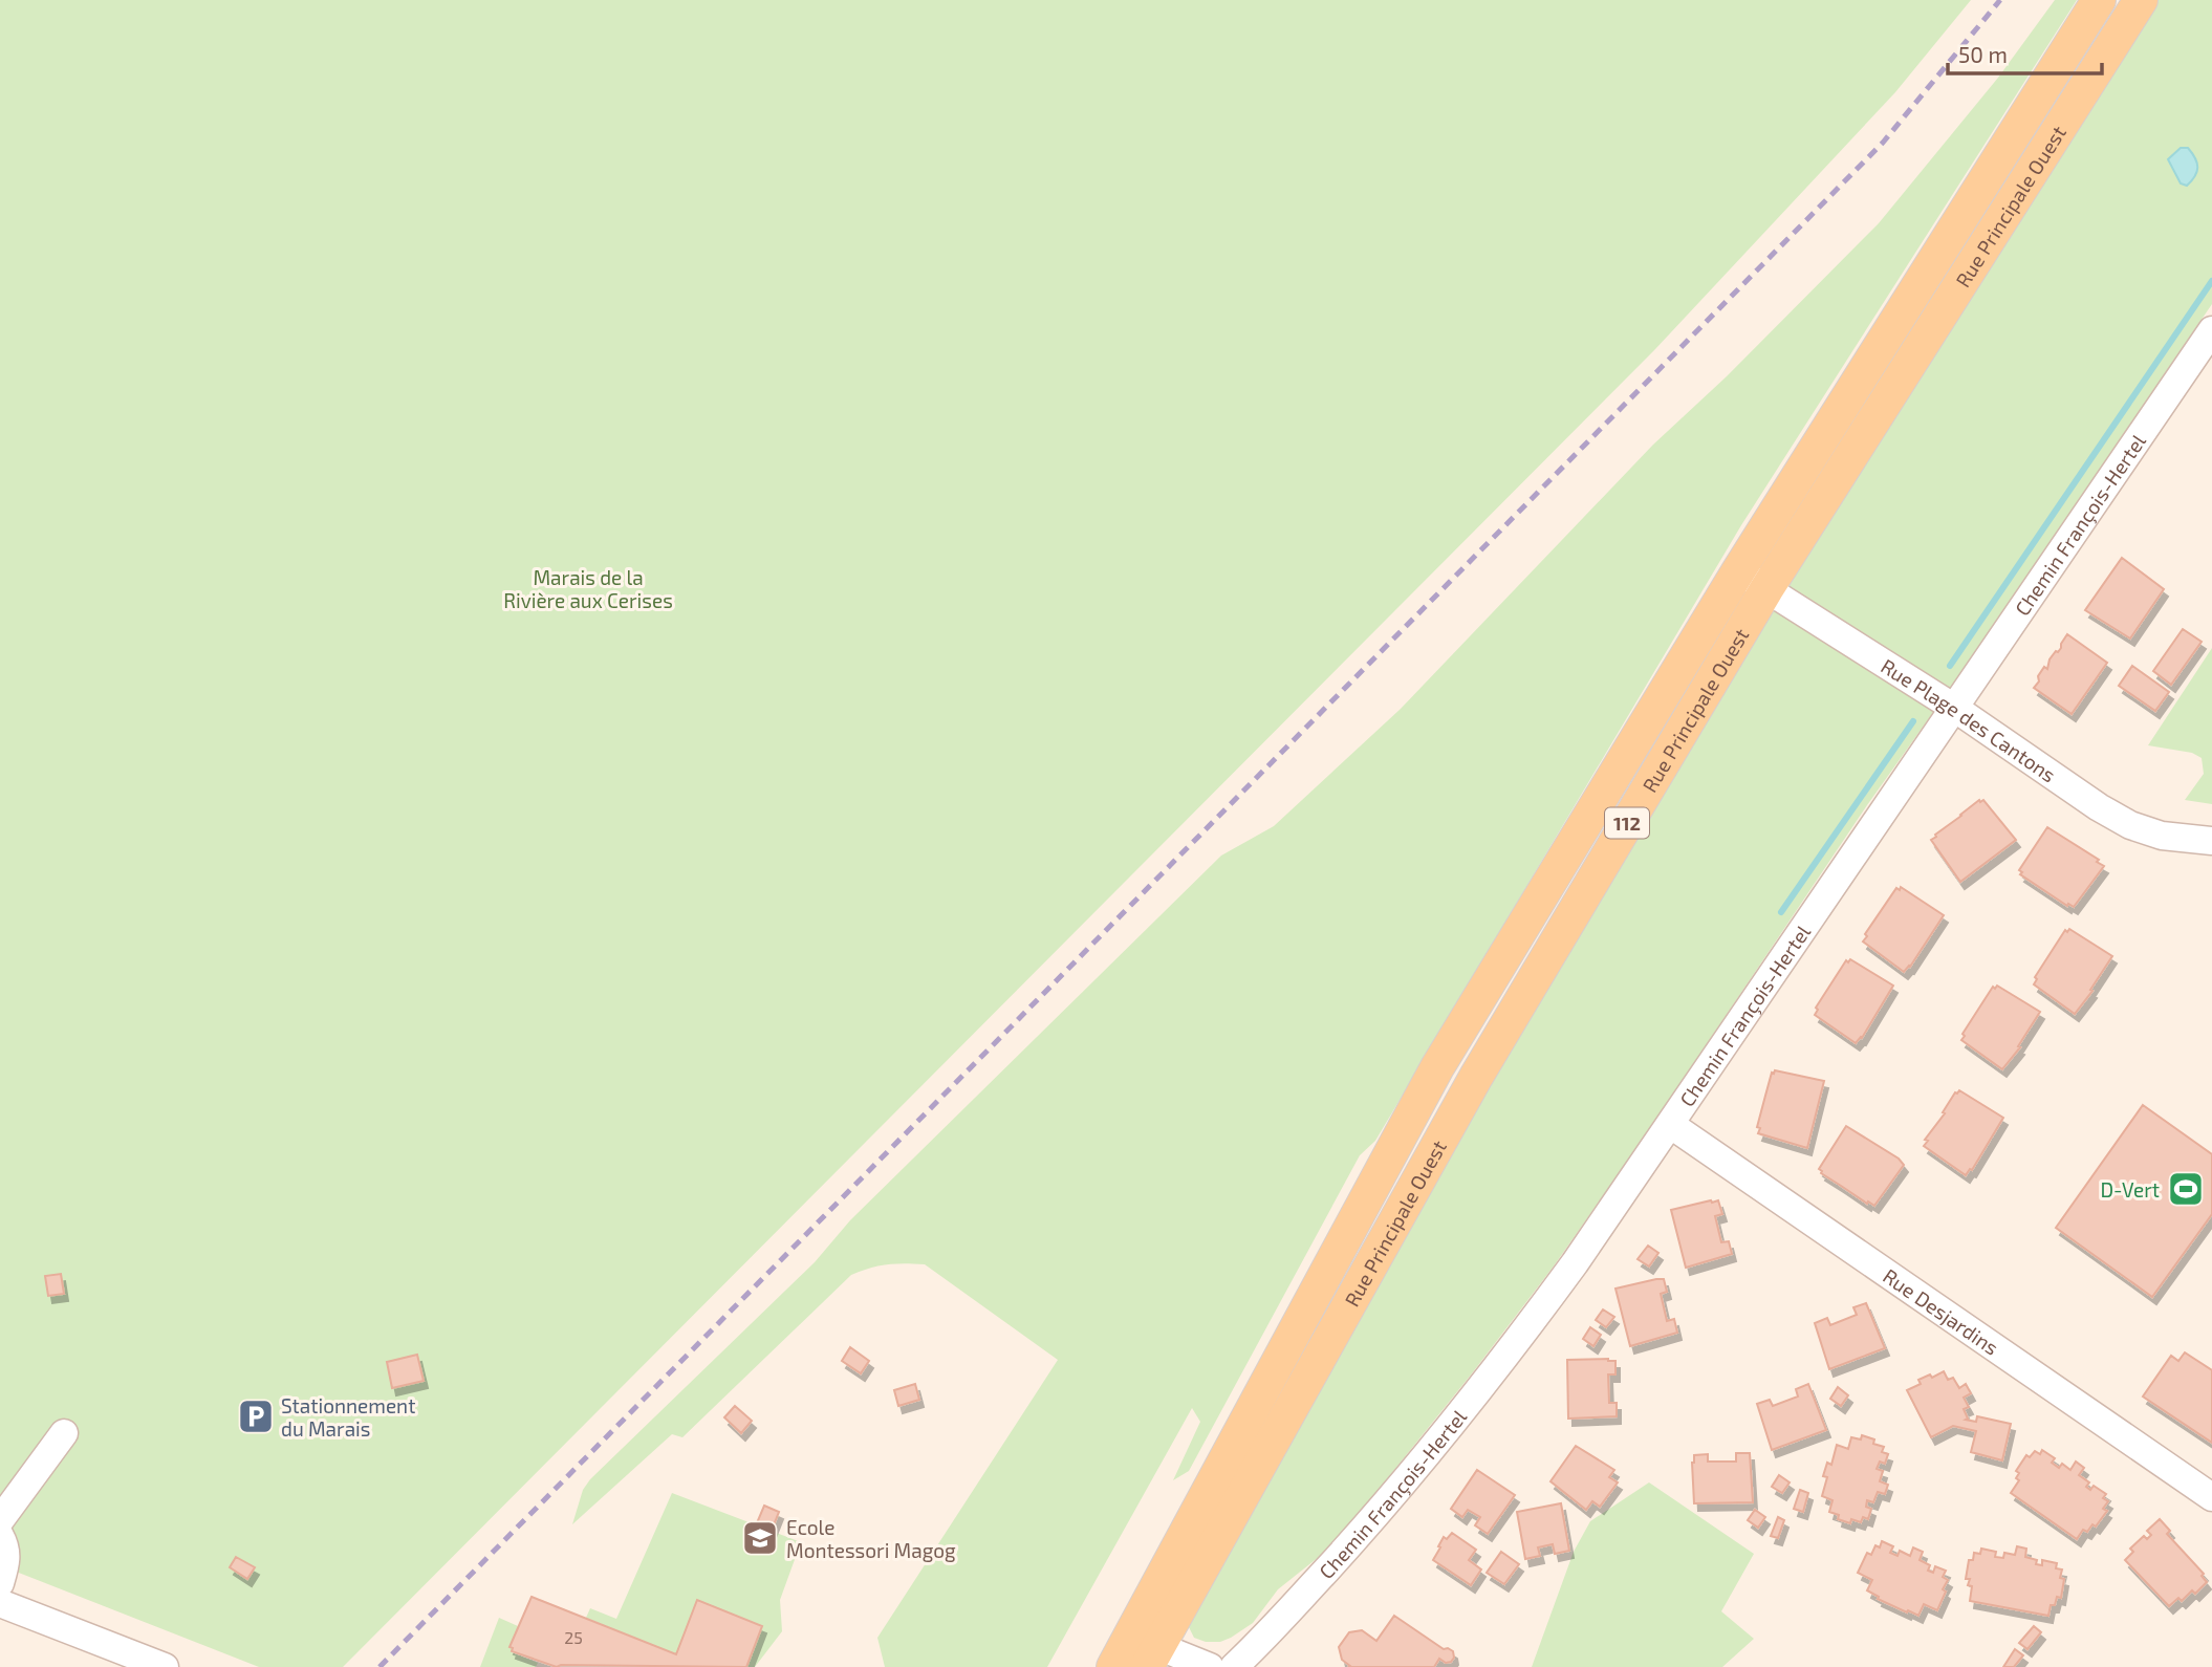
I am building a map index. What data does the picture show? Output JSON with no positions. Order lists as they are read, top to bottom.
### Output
{
  "streets": {
    "main road": ["Rue Principale Ouest", "112"],
    "street": ["Chemin François-Hertel", "Rue Plage des Cantons", "Rue Desjardins"]
  },
  "crossings": [
    ["Rue Principale Ouest", "Rue Plage des Cantons"],
    ["Chemin François-Hertel", "Rue Plage des Cantons"],
    ["Chemin François-Hertel", "Rue Desjardins"]
  ],
  "parks": ["Marais de la Rivière aux Cerises"],
  "places": {
    "sports": ["D-Vert"],
    "parking": ["Stationnement du Marais"],
    "school or university": ["Ecole Montessori Magog"]
  },
  "house_numbers": ["25"],
  "scale_bar": "50 m"
}
